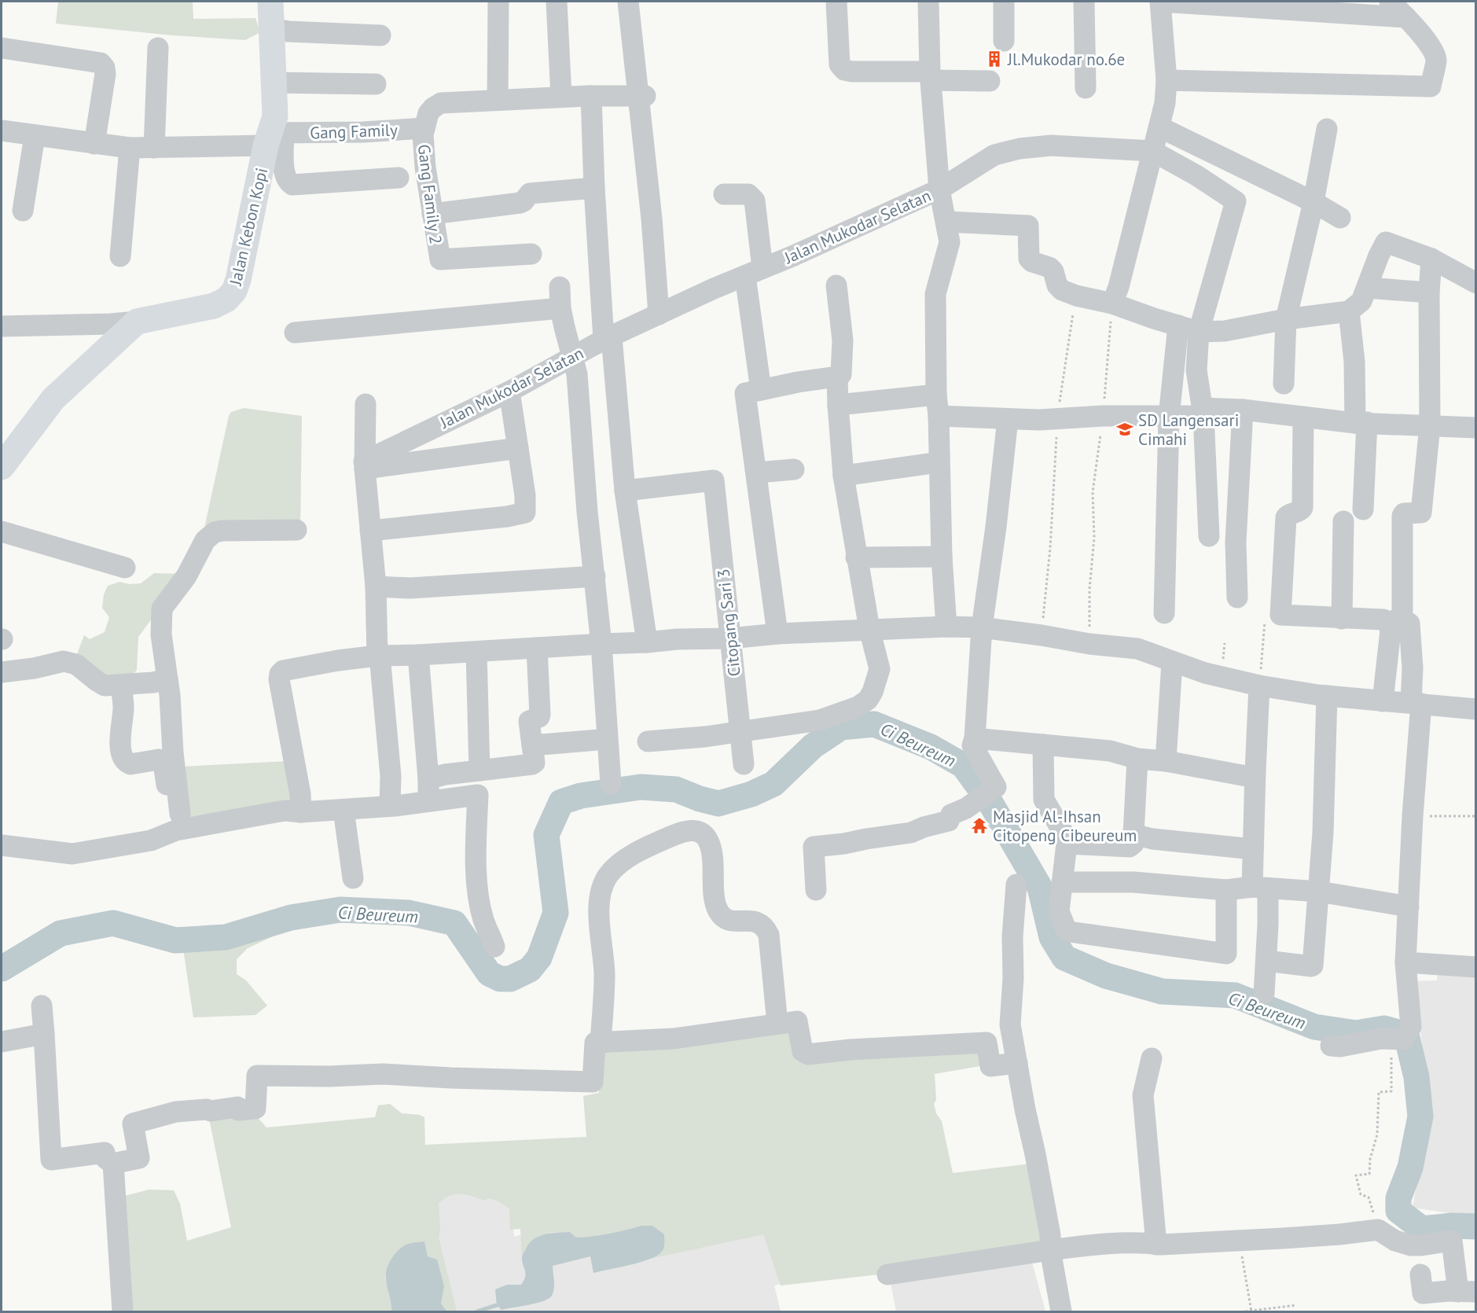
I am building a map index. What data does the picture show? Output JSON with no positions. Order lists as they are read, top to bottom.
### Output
{
  "streets": {
    "main road": ["Jalan Kebon Kopi"],
    "street": [
      "Gang Family",
      "Gang Family 2",
      "Jalan Mukodar Selatan",
      "Citopang Sari 3"
    ]
  },
  "crossings": [
    ["Gang Family", "Gang Family 2"],
    ["Gang Family", "Jalan Kebon Kopi"]
  ],
  "water": ["Ci Beureum"],
  "places": {
    "building": ["Jl.Mukodar no.6e"],
    "school or university": ["SD Langensari Cimahi"],
    "temple": ["Masjid Al-Ihsan Citopeng Cibeureum"]
  }
}
